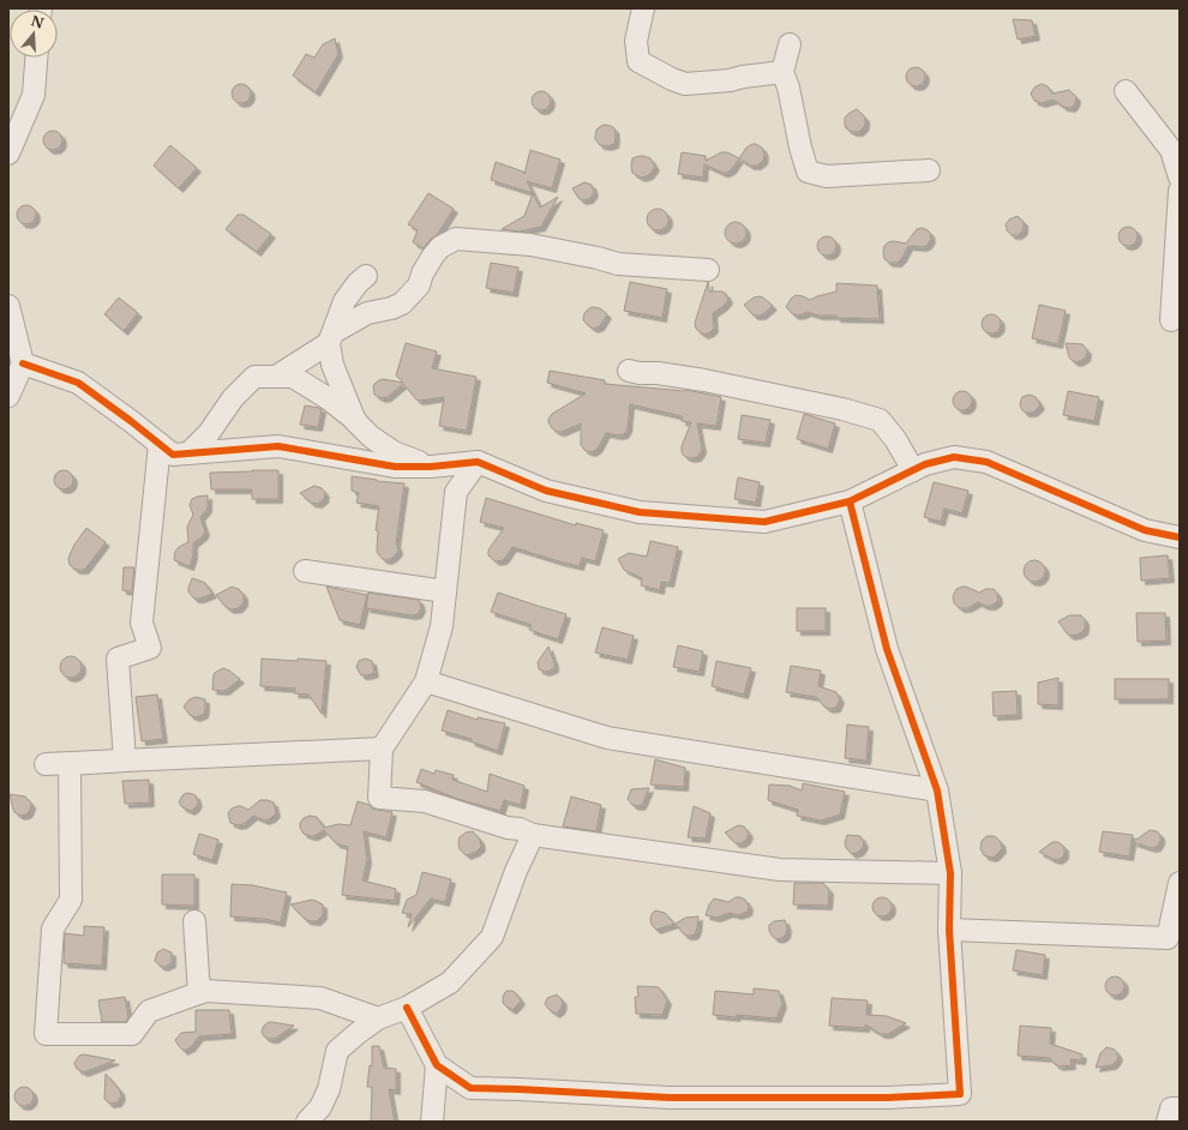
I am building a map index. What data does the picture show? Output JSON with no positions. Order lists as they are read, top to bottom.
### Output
{
  "north": "top"
}
